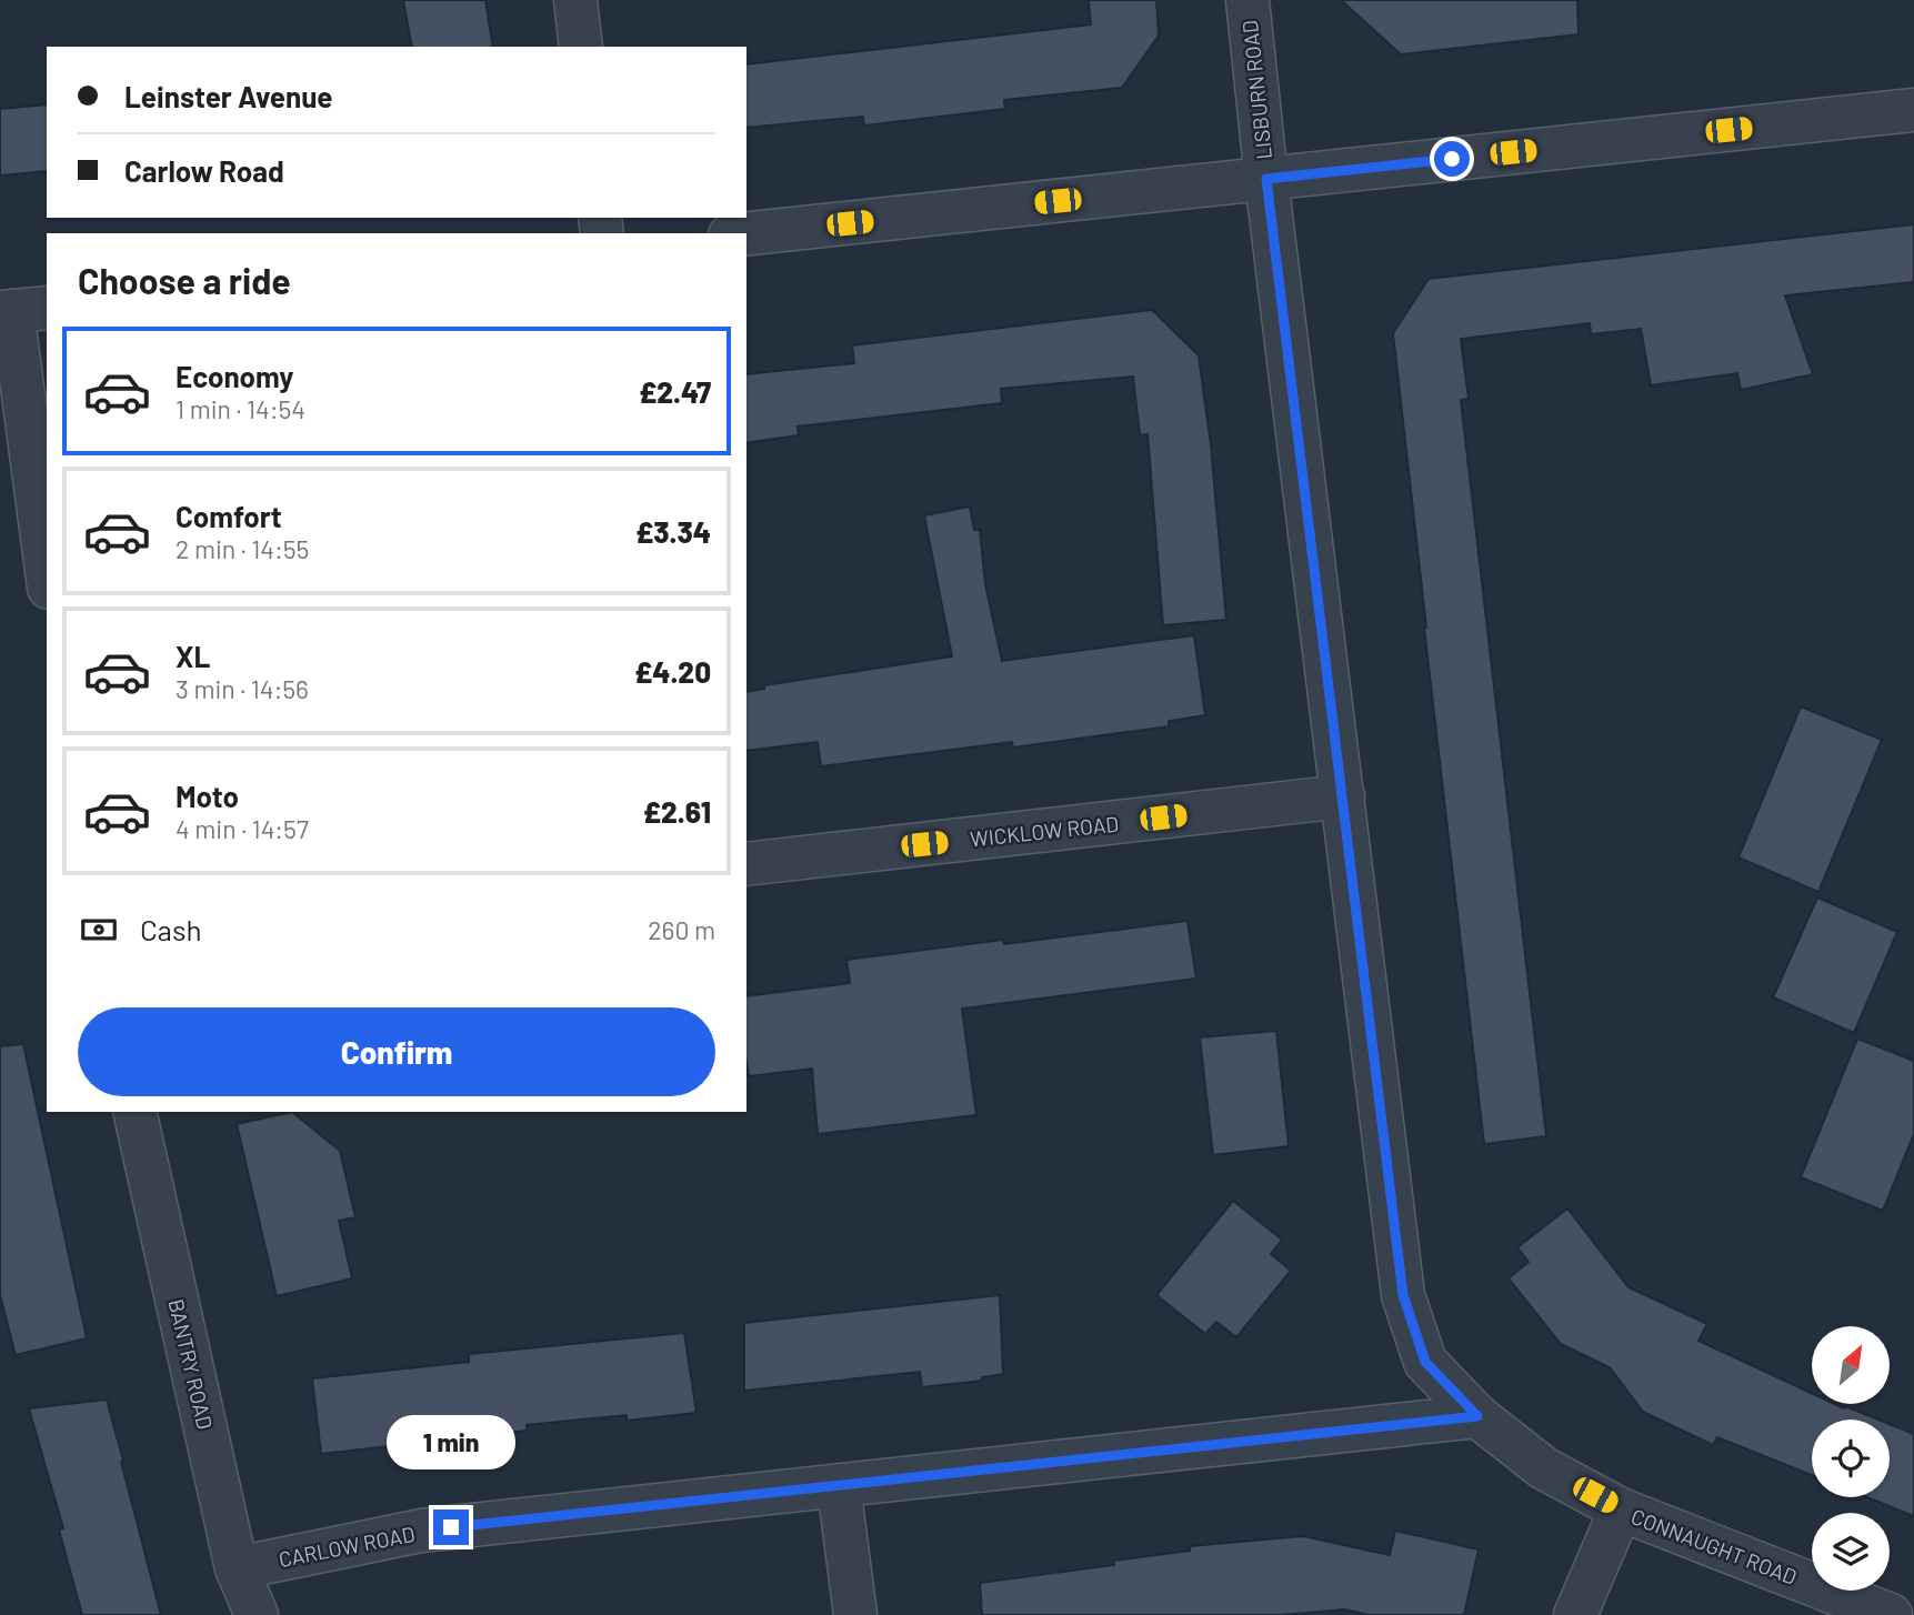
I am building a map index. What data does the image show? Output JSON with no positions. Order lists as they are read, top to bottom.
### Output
{
  "streets": {
    "street": [
      "LISBURN ROAD",
      "WICKLOW ROAD",
      "BANTRY ROAD",
      "CARLOW ROAD",
      "CONNAUGHT ROAD"
    ]
  },
  "crossings": [
    ["LISBURN ROAD", "CONNAUGHT ROAD"],
    ["WICKLOW ROAD", "CONNAUGHT ROAD"],
    ["BANTRY ROAD", "CARLOW ROAD"],
    ["CARLOW ROAD", "CONNAUGHT ROAD"]
  ],
  "north": "top right",
  "page": {
    "banner": ["Leinster Avenue", "Carlow Road"],
    "heading": "Choose a ride",
    "list": [
      {
        "name": "Economy",
        "note": "1 min · 14:54",
        "value": "£2.47"
      },
      {
        "name": "Comfort",
        "note": "2 min · 14:55",
        "value": "£3.34"
      },
      {
        "name": "XL",
        "note": "3 min · 14:56",
        "value": "£4.20"
      },
      {
        "name": "Moto",
        "note": "4 min · 14:57",
        "value": "£2.61"
      }
    ],
    "pay": ["Cash", "260 m"],
    "buttons": "Confirm",
    "bubble": "1 min"
  }
}
